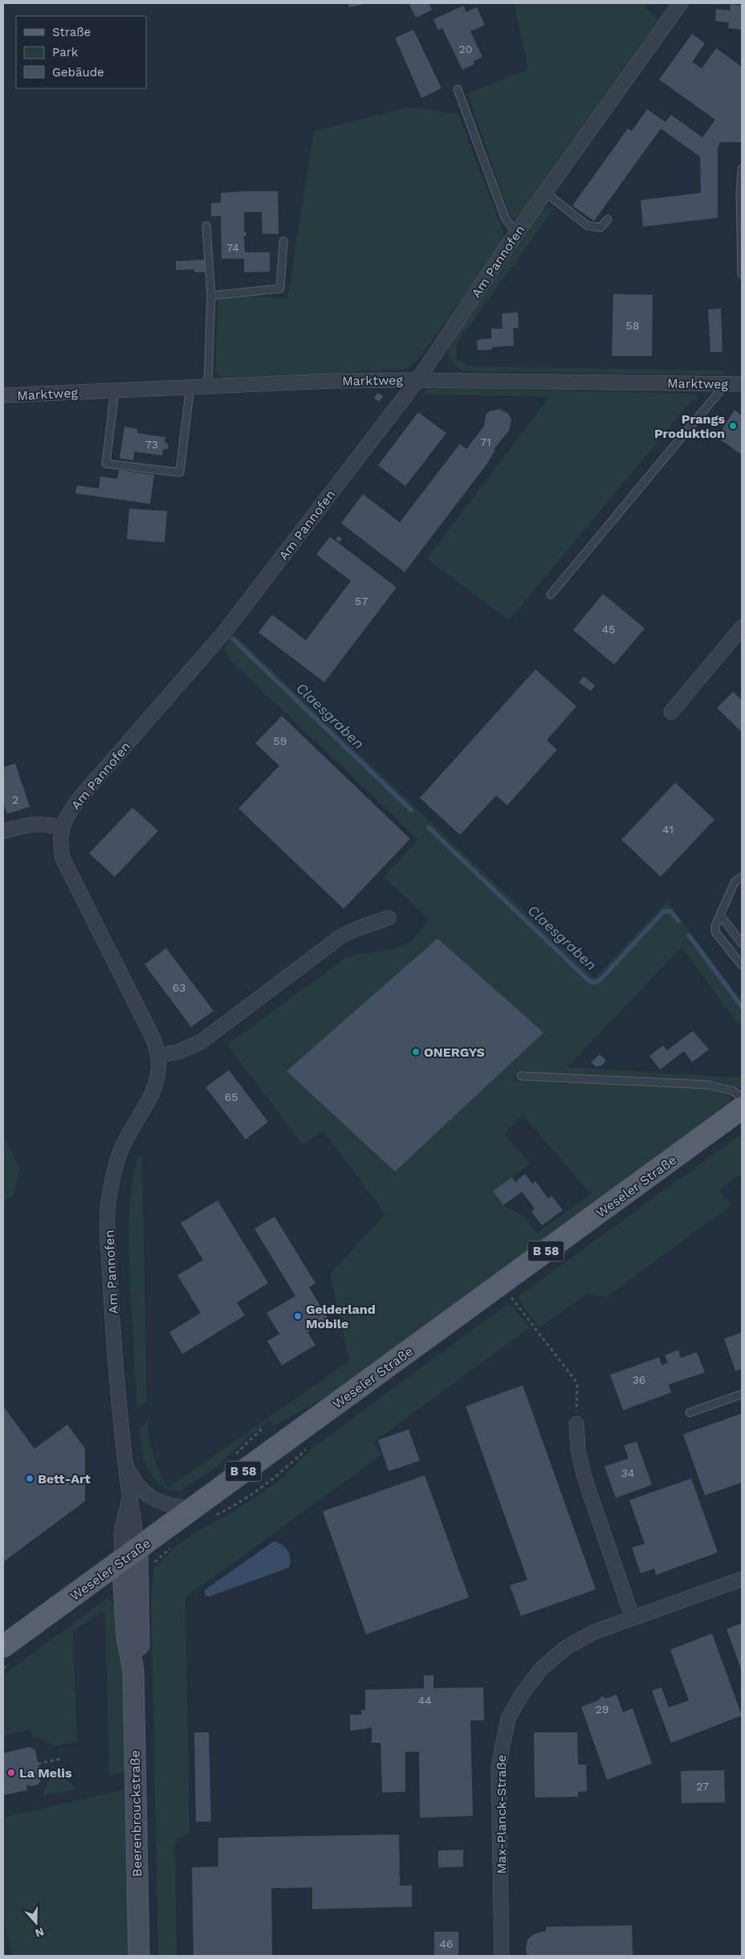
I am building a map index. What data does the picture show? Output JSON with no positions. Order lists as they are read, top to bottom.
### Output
{
  "streets": {
    "main road": ["Weseler Straße", "B 58", "Beerenbrouckstraße"],
    "street": ["Am Pannofen", "Marktweg", "Max-Planck-Straße"]
  },
  "crossings": [
    ["Am Pannofen", "Marktweg"],
    ["Weseler Straße", "Beerenbrouckstraße"]
  ],
  "water": ["Claesgraben"],
  "places": [
    "Prangs Produktion",
    "ONERGYS",
    "Gelderland Mobile",
    "Bett-Art",
    "La Melis"
  ],
  "house_numbers": [
    "20",
    "74",
    "58",
    "71",
    "73",
    "57",
    "45",
    "59",
    "2",
    "41",
    "63",
    "65",
    "36",
    "34",
    "44",
    "29",
    "27",
    "46"
  ],
  "legend": ["Straße", "Park", "Gebäude"],
  "north": "bottom"
}
